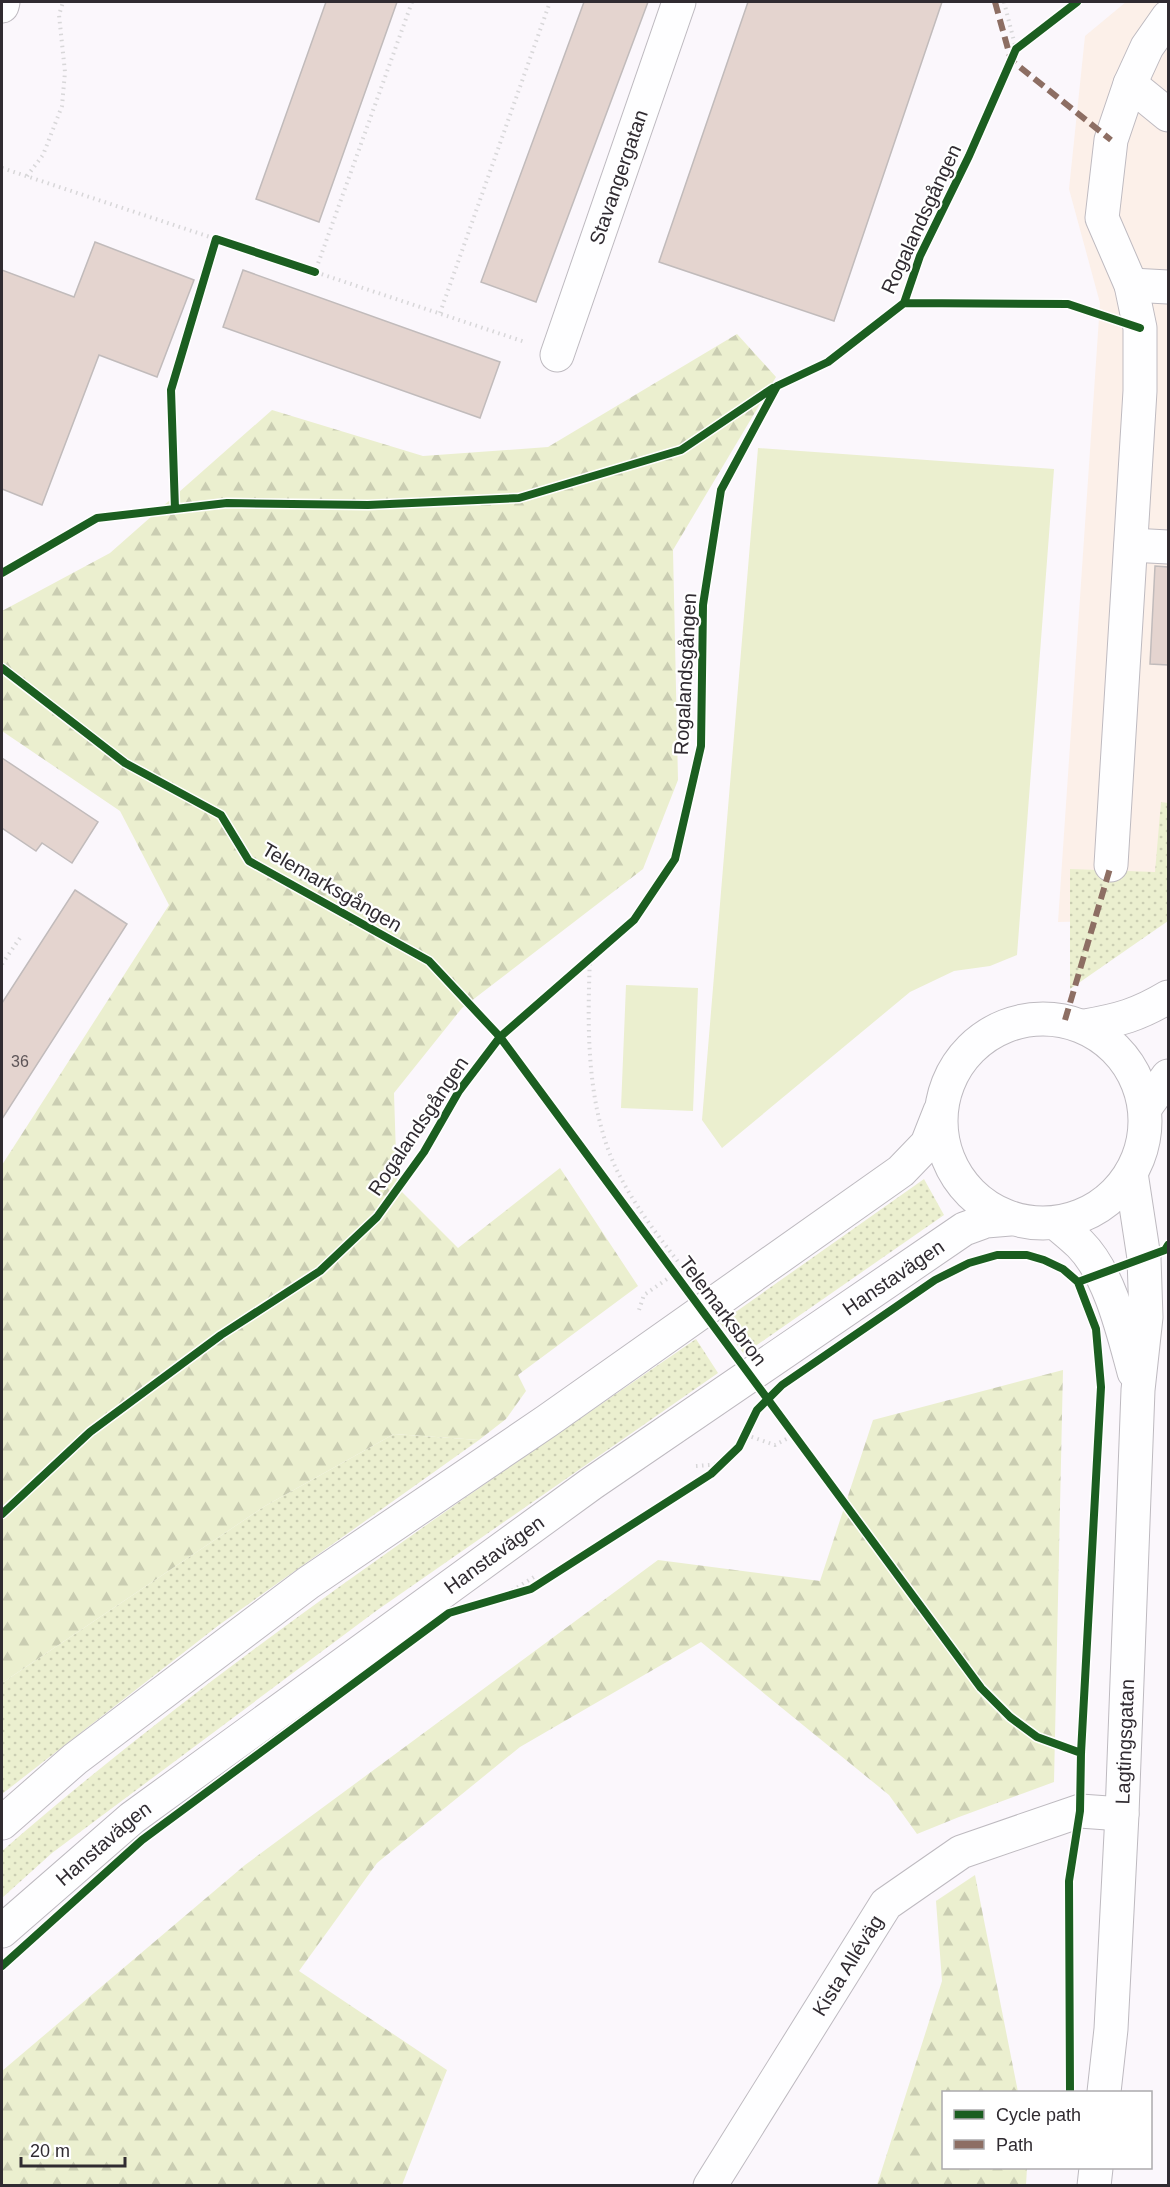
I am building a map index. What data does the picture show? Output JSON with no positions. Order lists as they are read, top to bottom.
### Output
{
  "streets": {
    "main road": [
      "Stavangergatan",
      "Hanstavägen",
      "Lagtingsgatan",
      "Kista Alléväg"
    ],
    "path": ["Telemarksbron"],
    "cycle path": ["Rogalandsgången", "Telemarksgången"]
  },
  "crossings": [
    ["Hanstavägen", "Lagtingsgatan"],
    ["Lagtingsgatan", "Kista Alléväg"]
  ],
  "house_numbers": ["36"],
  "legend": ["Cycle path", "Path"],
  "scale_bar": "20 m"
}
